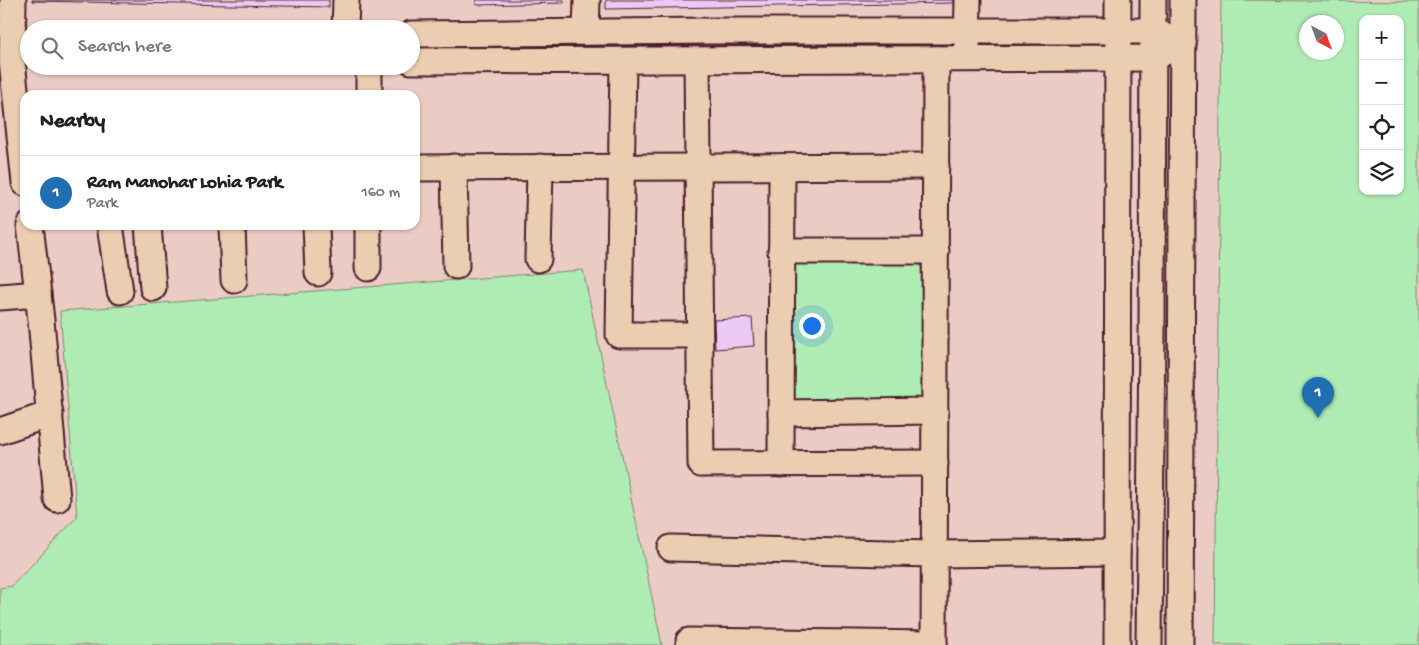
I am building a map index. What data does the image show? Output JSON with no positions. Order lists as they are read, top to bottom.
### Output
{
  "north": "bottom right",
  "page": {
    "map_buttons": ["+", "−"],
    "search": "Search here",
    "heading": "Nearby",
    "list": [
      {
        "mark": "1",
        "name": "Ram Manohar Lohia Park",
        "note": "Park",
        "value": "160 m"
      }
    ],
    "pins": "1"
  }
}
